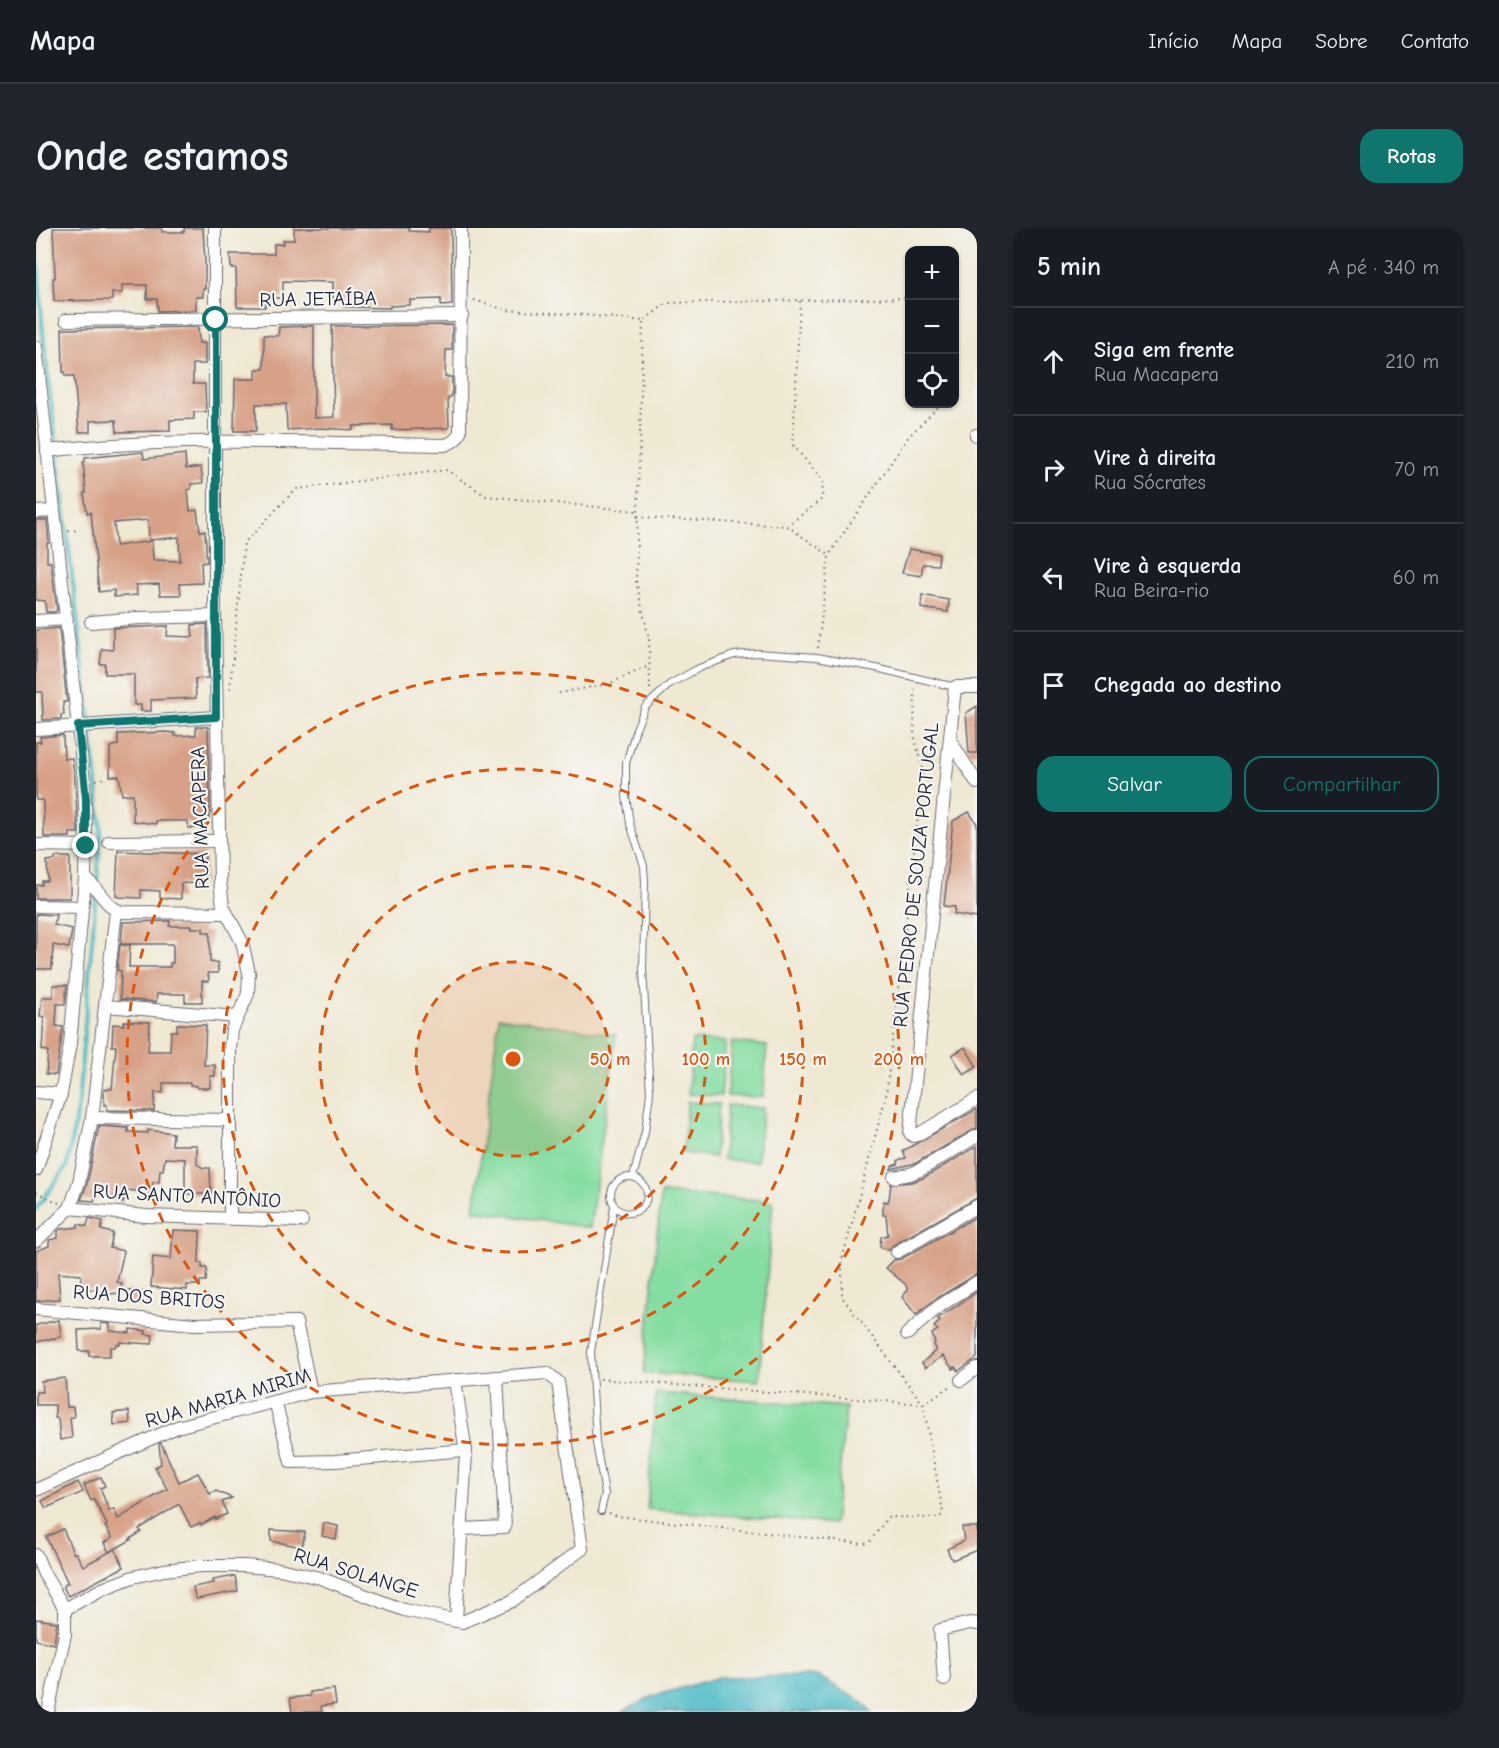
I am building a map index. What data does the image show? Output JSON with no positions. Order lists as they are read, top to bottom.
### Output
{
  "streets": {
    "street": [
      "RUA JETAÍBA",
      "RUA MACAPERA",
      "RUA PEDRO DE SOUZA PORTUGAL",
      "RUA SANTO ANTÔNIO",
      "RUA DOS BRITOS",
      "RUA MARIA MIRIM",
      "RUA SOLANGE"
    ]
  },
  "crossings": [
    ["RUA JETAÍBA", "RUA MACAPERA"],
    ["RUA MACAPERA", "RUA SANTO ANTÔNIO"],
    ["RUA DOS BRITOS", "RUA MARIA MIRIM"],
    ["RUA MARIA MIRIM", "RUA SOLANGE"]
  ],
  "page": {
    "header": "Mapa",
    "nav": [
      "Início",
      "Mapa",
      "Sobre",
      "Contato"
    ],
    "buttons": [
      "Rotas",
      ["Salvar", "Compartilhar"]
    ],
    "title": "Onde estamos",
    "heading": ["5 min", "A pé · 340 m"],
    "map_buttons": ["+", "−"],
    "list": [
      ["Siga em frente", "Rua Macapera", "210 m"],
      ["Vire à direita", "Rua Sócrates", "70 m"],
      ["Vire à esquerda", "Rua Beira-rio", "60 m"],
      "Chegada ao destino"
    ]
  },
  "rings": [
    "50 m",
    "100 m",
    "150 m",
    "200 m"
  ]
}
